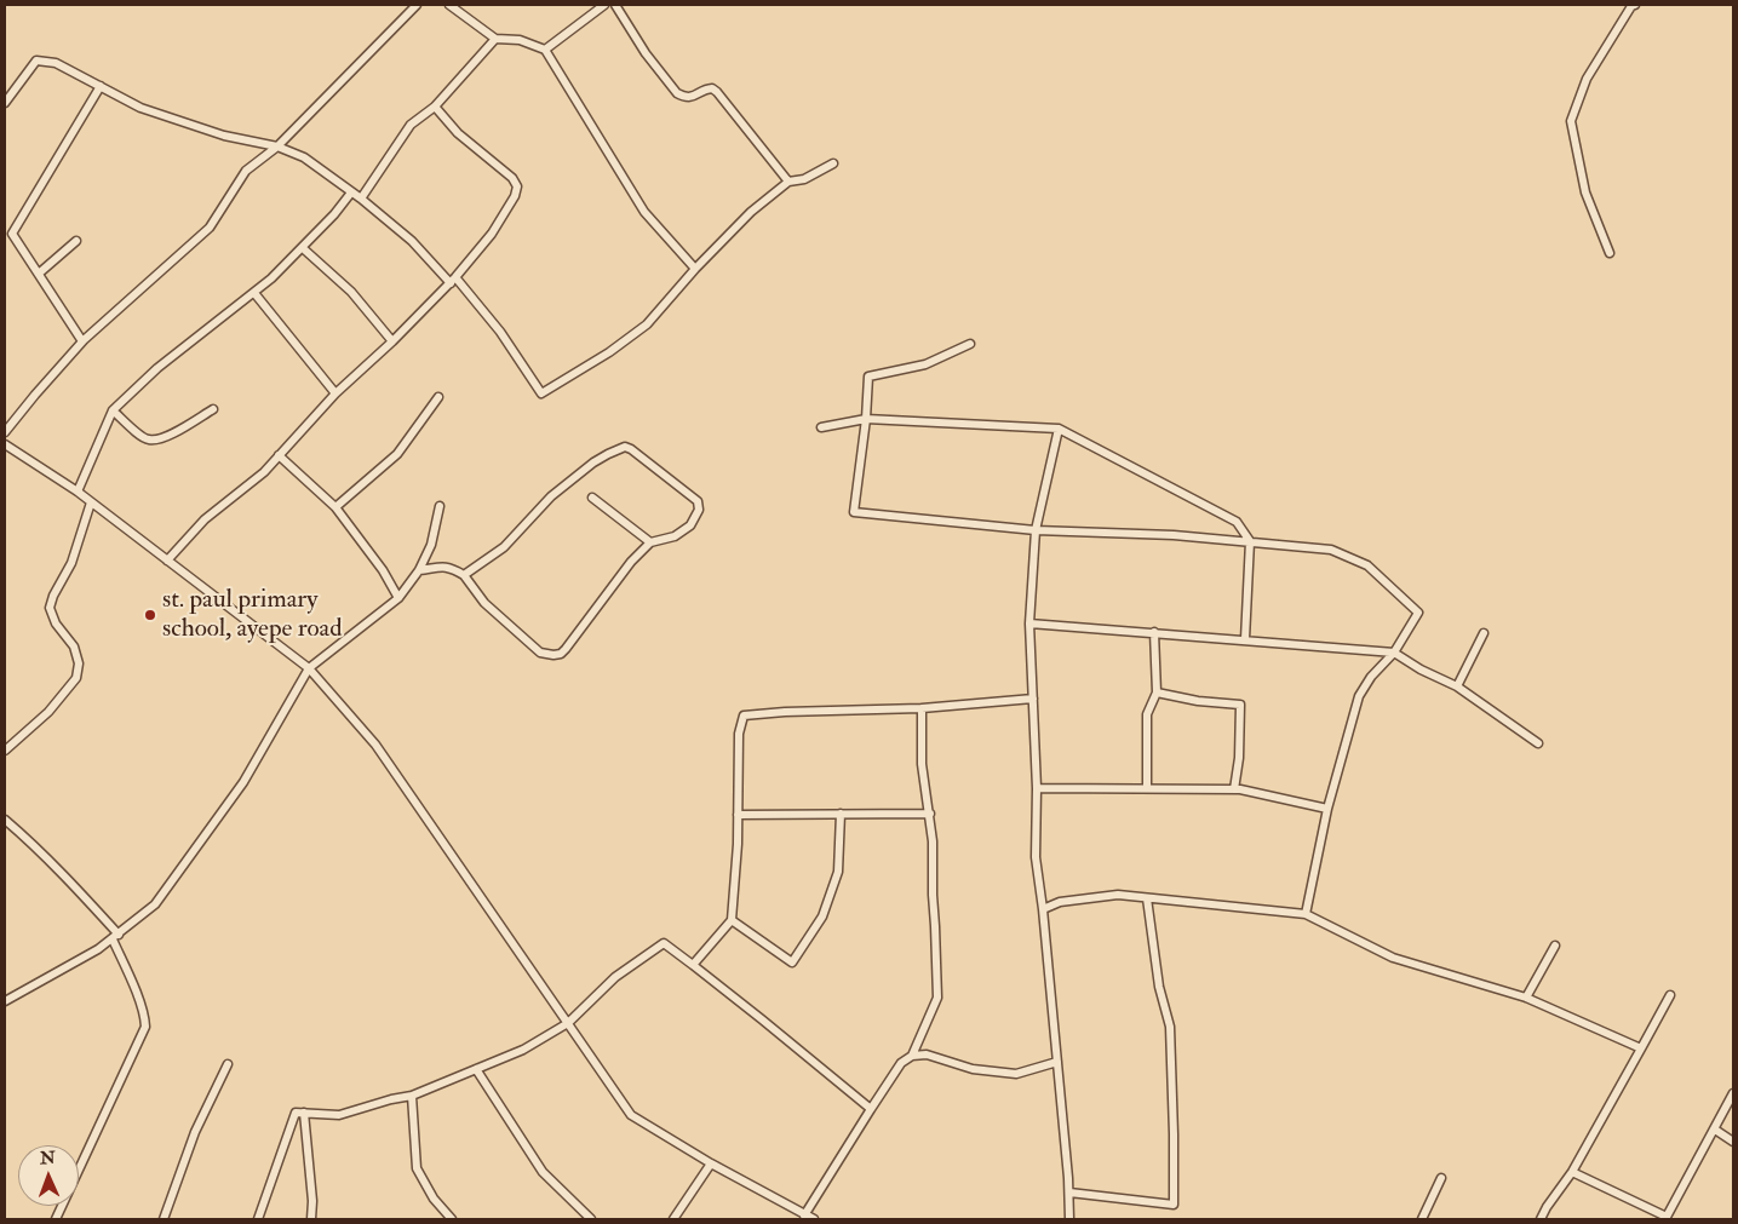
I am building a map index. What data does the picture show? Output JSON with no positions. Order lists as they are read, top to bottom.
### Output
{
  "places": ["st. paul primary school, ayepe road"],
  "north": "top"
}
